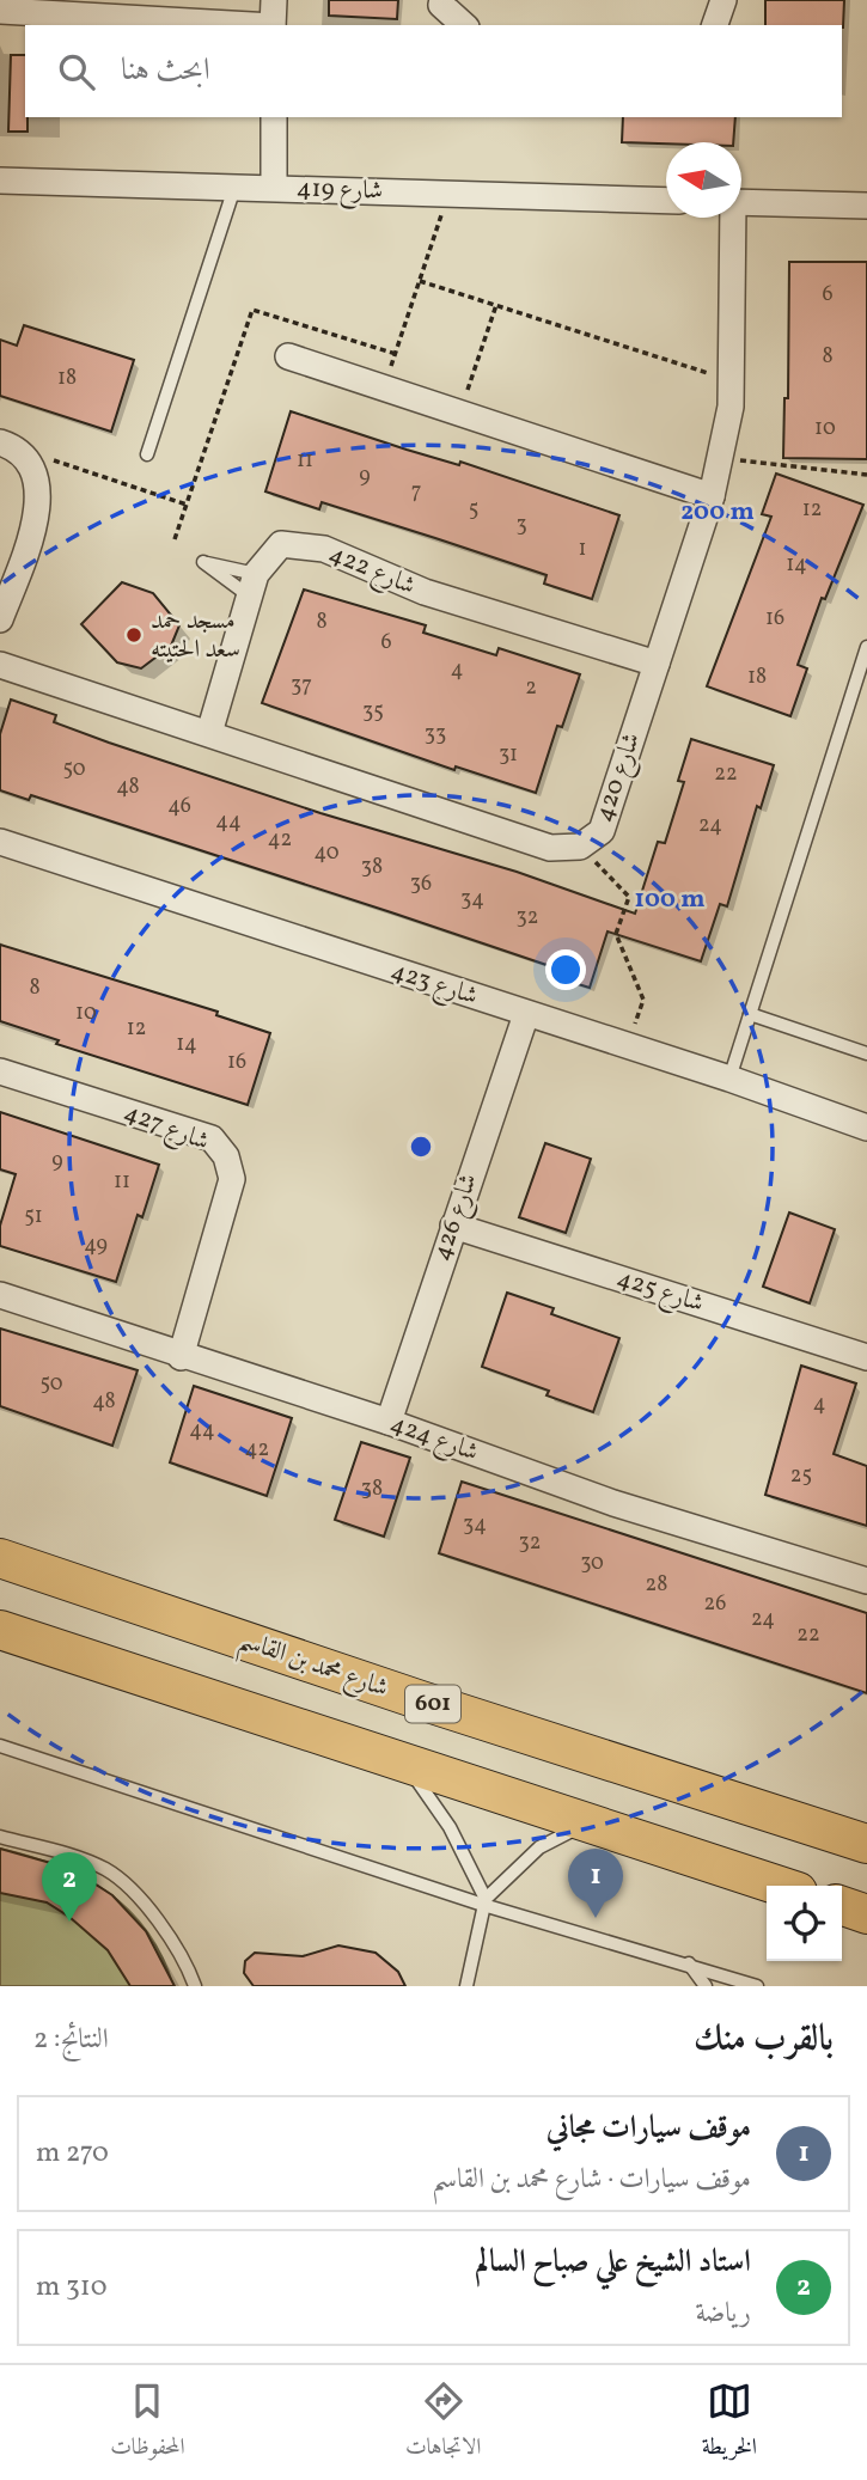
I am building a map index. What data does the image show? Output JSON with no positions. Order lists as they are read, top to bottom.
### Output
{
  "streets": {
    "main road": ["شارع محمد بن القاسم", "601"],
    "street": [
      "شارع 419",
      "شارع 422",
      "شارع 420",
      "شارع 423",
      "شارع 427",
      "شارع 426",
      "شارع 425",
      "شارع 424"
    ]
  },
  "crossings": [
    ["شارع 422", "شارع 420"],
    ["شارع 423", "شارع 426"],
    ["شارع 427", "شارع 424"],
    ["شارع 426", "شارع 425"],
    ["شارع 426", "شارع 424"]
  ],
  "places": ["مسجد حمد سعد الحتيته"],
  "house_numbers": [
    "6",
    "8",
    "18",
    "10",
    "11",
    "9",
    "7",
    "5",
    "12",
    "3",
    "1",
    "14",
    "16",
    "8",
    "6",
    "4",
    "18",
    "37",
    "2",
    "35",
    "33",
    "31",
    "50",
    "22",
    "48",
    "46",
    "44",
    "24",
    "42",
    "40",
    "38",
    "36",
    "34",
    "32",
    "8",
    "10",
    "12",
    "14",
    "16",
    "9",
    "11",
    "51",
    "49",
    "50",
    "48",
    "4",
    "44",
    "42",
    "25",
    "38",
    "34",
    "32",
    "30",
    "28",
    "26",
    "24",
    "22"
  ],
  "north": "left",
  "page": {
    "search": "ابحث هنا",
    "pins": ["1", "2"],
    "heading": ["بالقرب منك", "النتائج: 2"],
    "list": [
      {
        "mark": "1",
        "name": "موقف سيارات مجاني",
        "note": "موقف سيارات · شارع محمد بن القاسم",
        "value": "270 m"
      },
      {
        "mark": "2",
        "name": "استاد الشيخ علي صباح السالم",
        "note": "رياضة",
        "value": "310 m"
      }
    ],
    "nav": ["الخريطة", "الاتجاهات", "المحفوظات"]
  },
  "rings": ["200 m", "100 m"]
}
